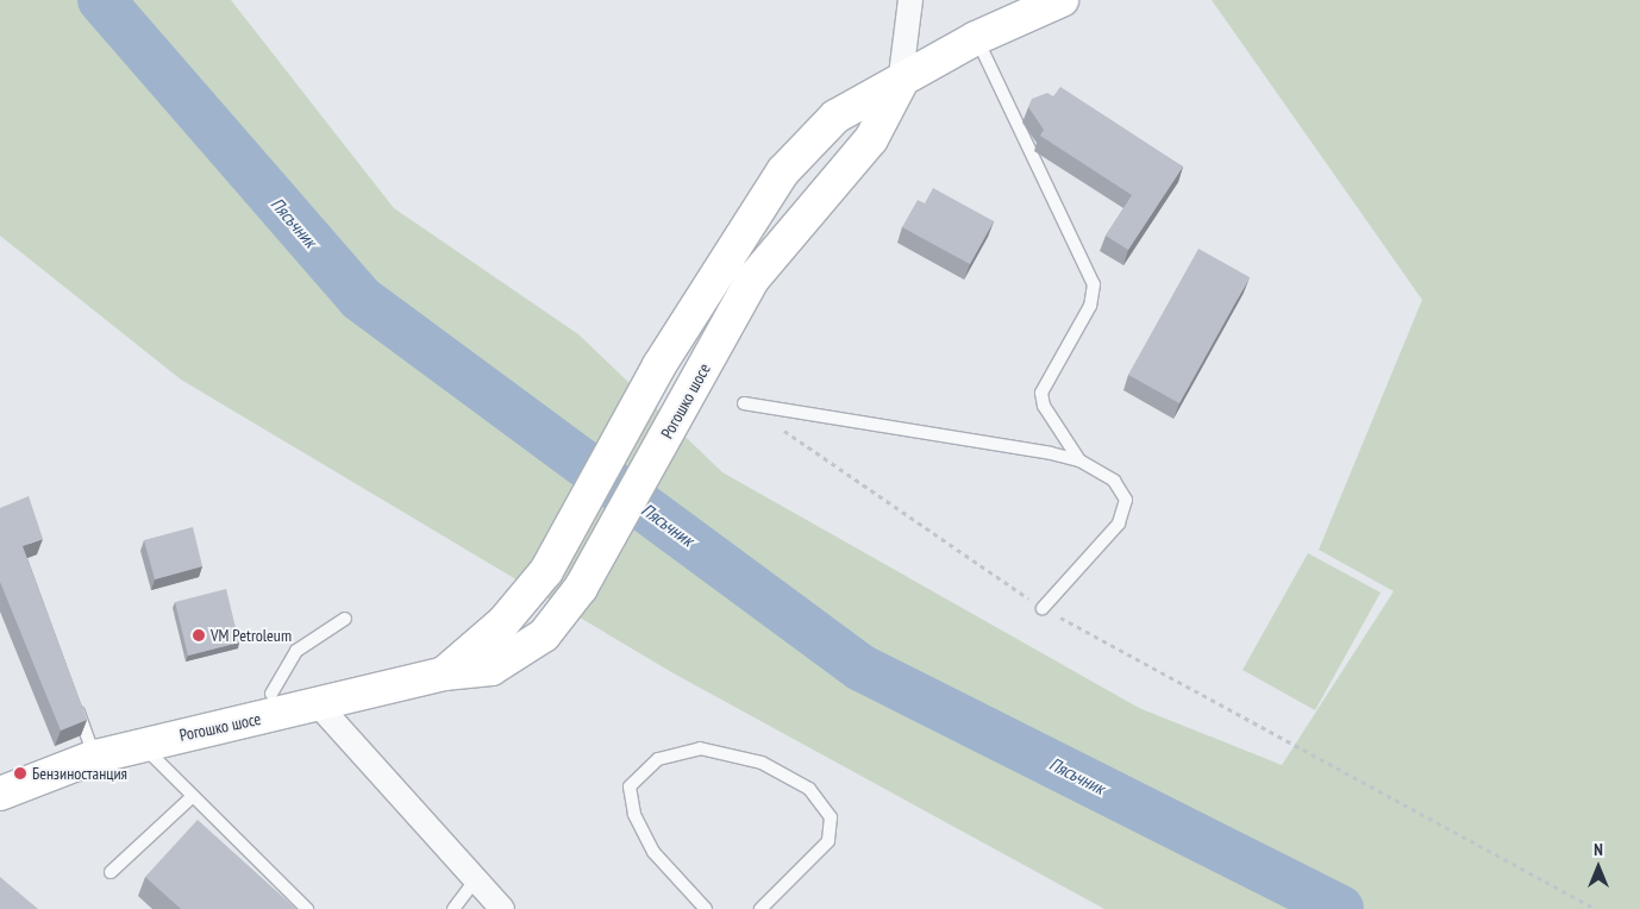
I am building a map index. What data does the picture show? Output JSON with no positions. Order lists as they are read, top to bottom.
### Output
{
  "streets": {
    "main road": ["Рогошко шосе"]
  },
  "water": ["Пясъчник"],
  "places": ["VM Petroleum", "Бензиностанция"],
  "north": "top"
}
